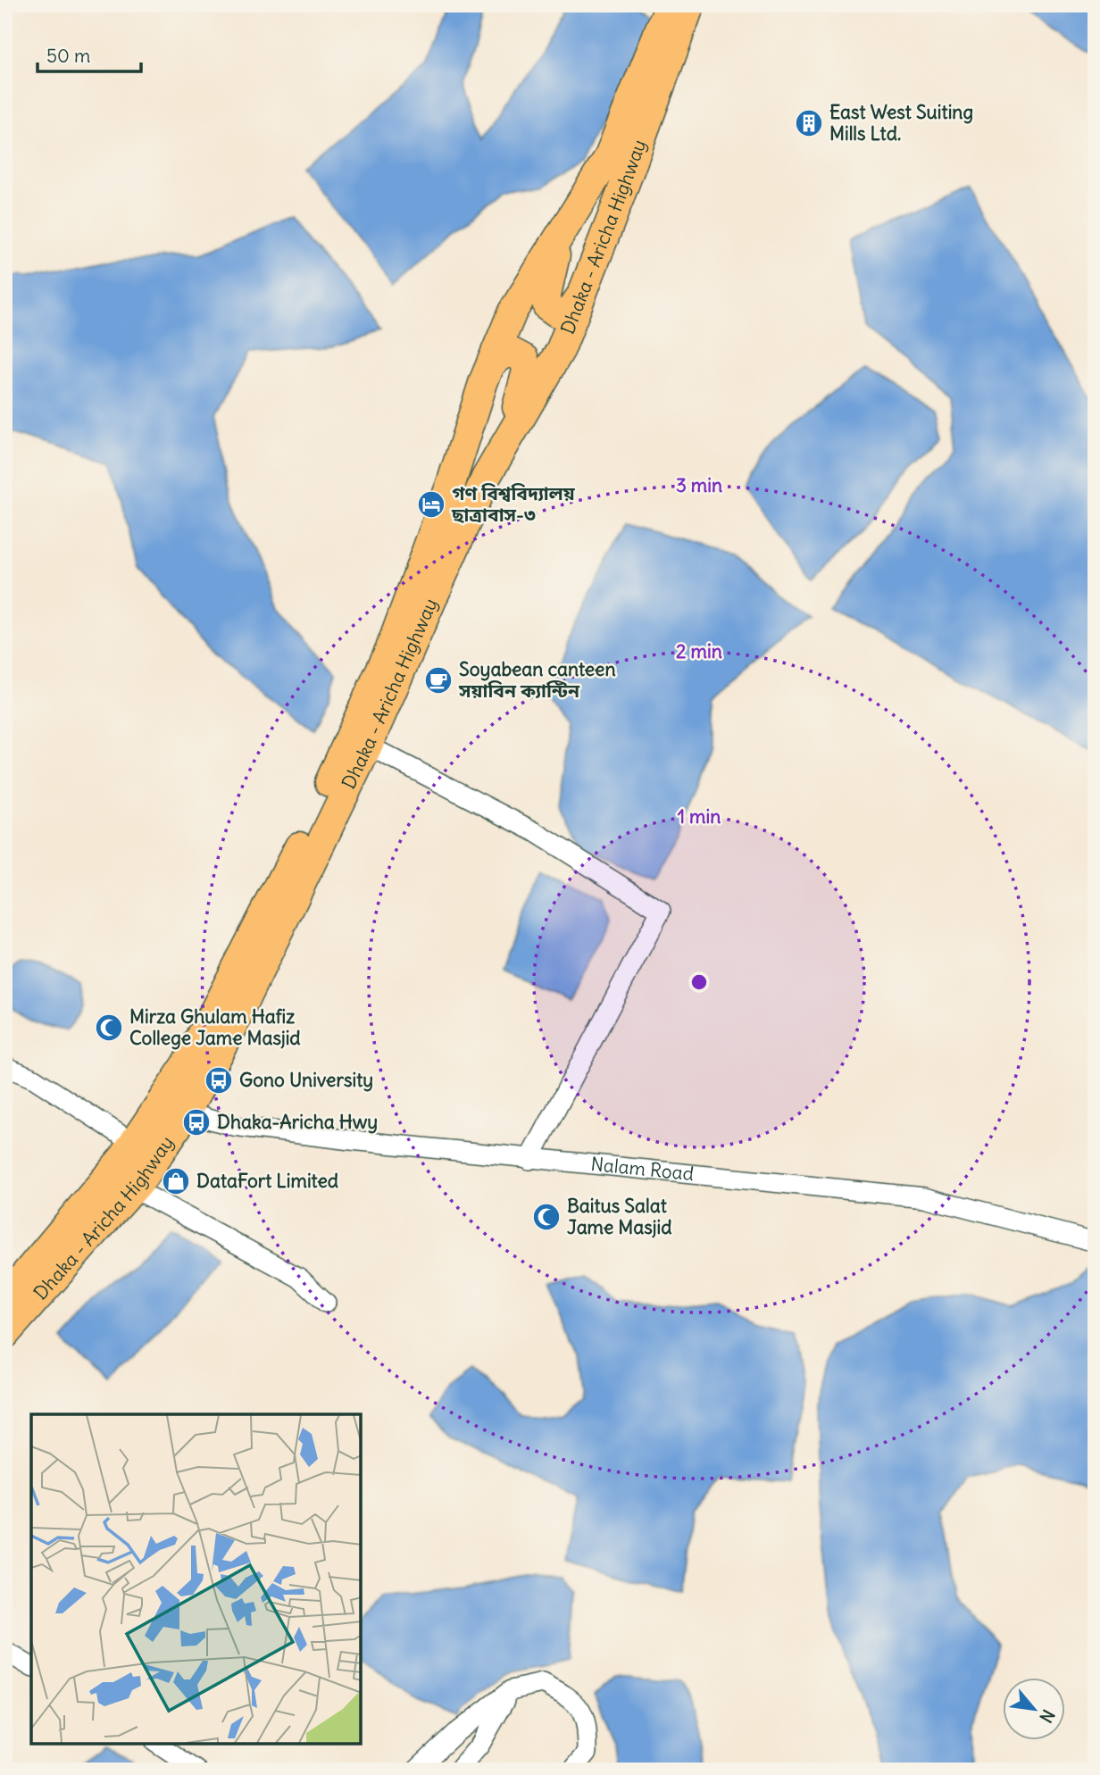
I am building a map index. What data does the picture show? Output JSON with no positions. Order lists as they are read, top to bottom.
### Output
{
  "streets": {
    "highway": ["Dhaka - Aricha Highway"],
    "street": ["Nalam Road"]
  },
  "crossings": [
    ["Dhaka - Aricha Highway", "Nalam Road"]
  ],
  "places": {
    "building": ["East West Suiting Mills Ltd."],
    "hotel": ["গণ বিশ্ববিদ্যালয় ছাত্রাবাস-৩"],
    "cafe": ["Soyabean canteen সয়াবিন ক্যান্টিন"],
    "mosque": ["Mirza Ghulam Hafiz College Jame Masjid", "Baitus Salat Jame Masjid"],
    "bus stop": ["Gono University", "Dhaka-Aricha Hwy"],
    "shop": ["DataFort Limited"]
  },
  "scale_bar": "50 m",
  "north": "bottom right",
  "rings": ["3 min", "2 min", "1 min"]
}
